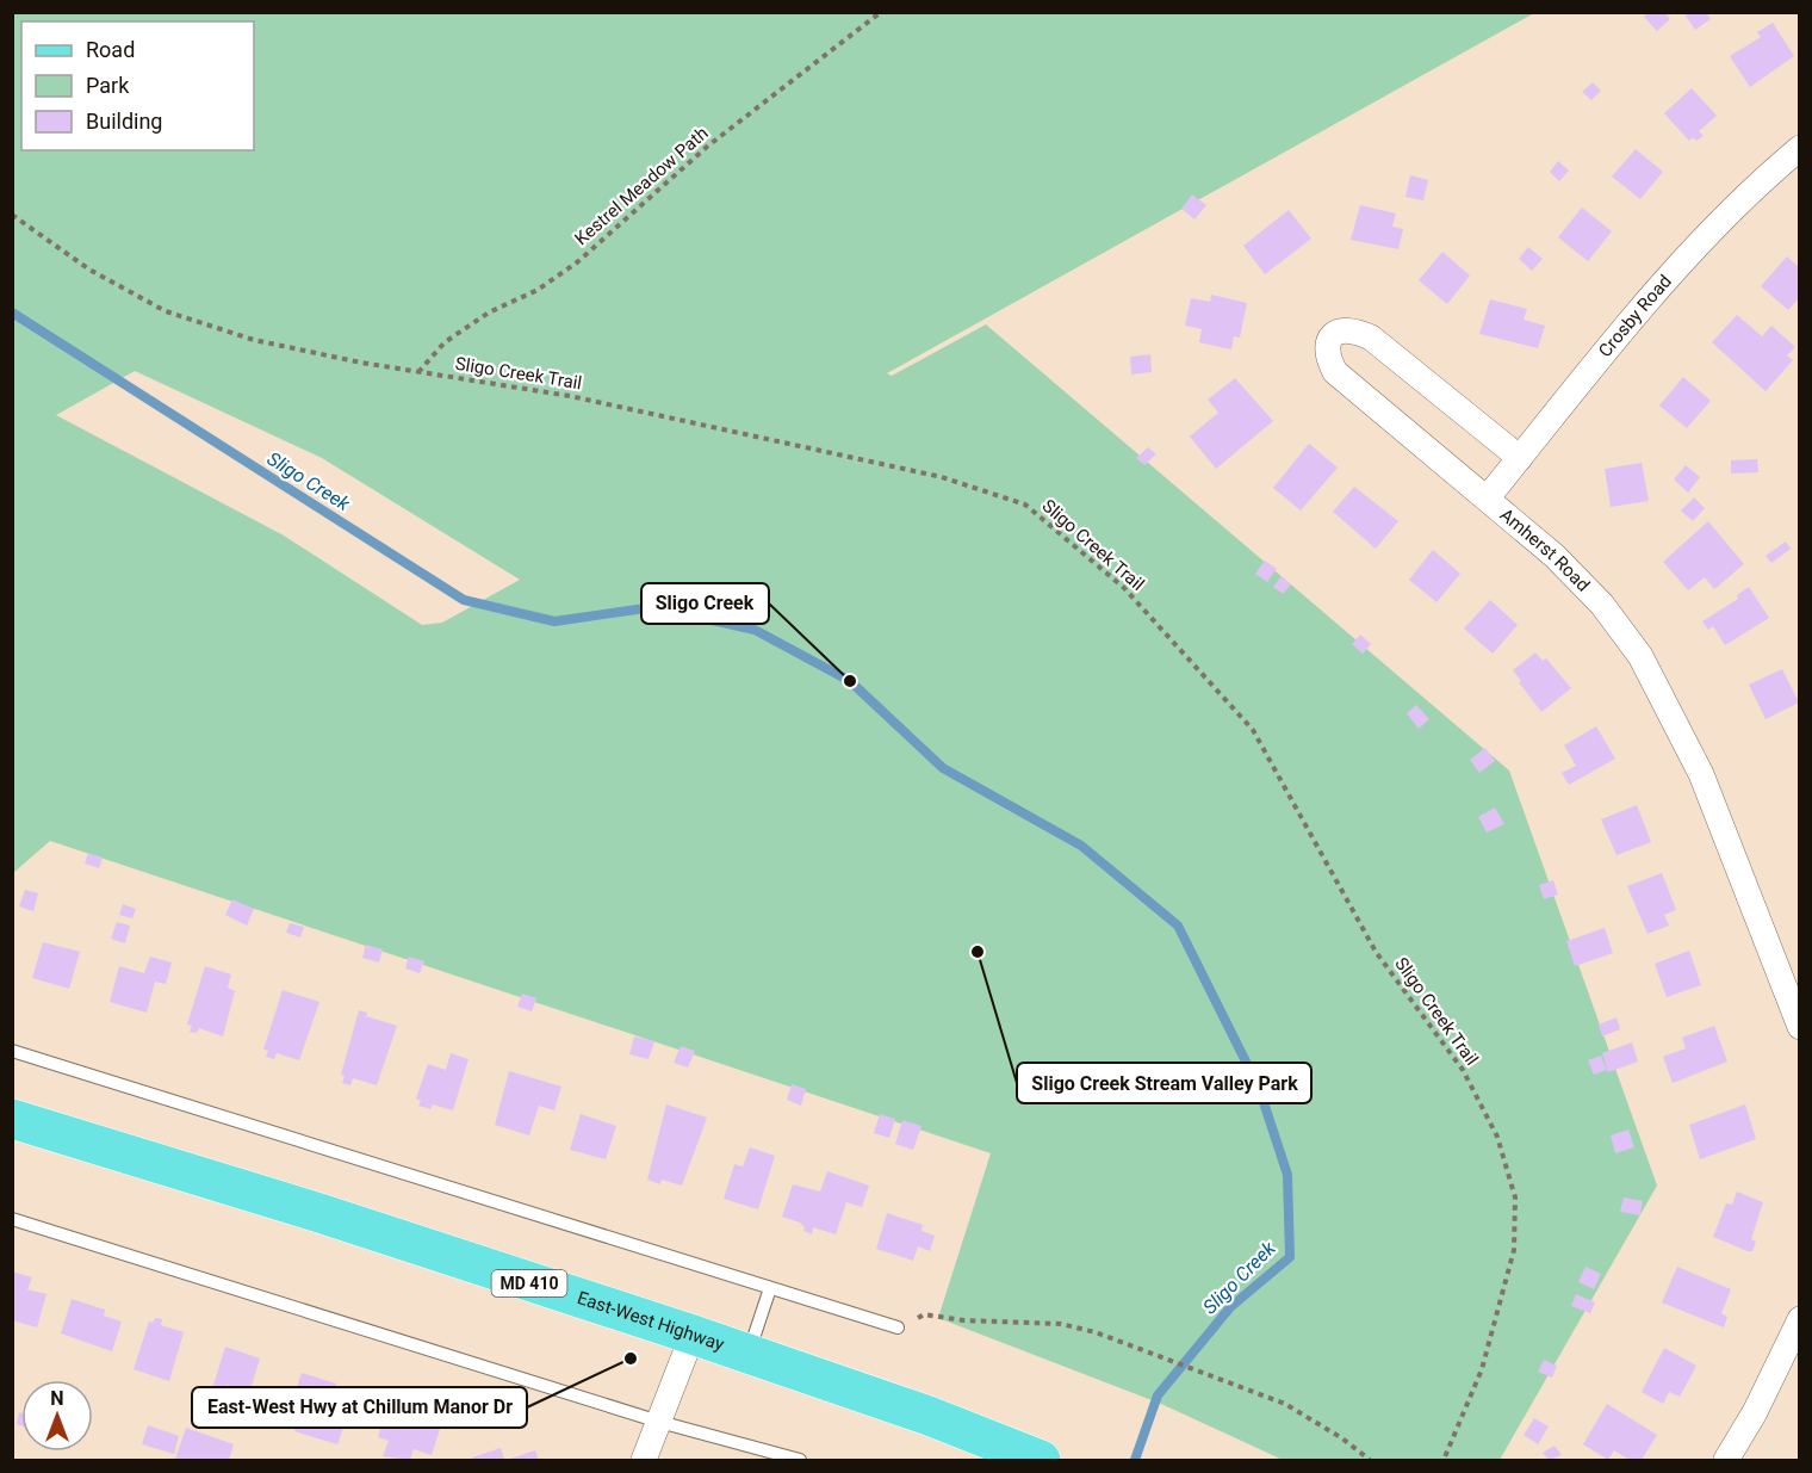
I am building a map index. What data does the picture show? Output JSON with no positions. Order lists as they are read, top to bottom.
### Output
{
  "streets": {
    "main road": ["MD 410", "East-West Highway"],
    "street": ["Crosby Road", "Amherst Road"],
    "path": ["Kestrel Meadow Path", "Sligo Creek Trail"]
  },
  "crossings": [
    ["Kestrel Meadow Path", "Sligo Creek Trail"],
    ["Crosby Road", "Amherst Road"]
  ],
  "water": ["Sligo Creek"],
  "places": ["Sligo Creek", "Sligo Creek Stream Valley Park", "East-West Hwy at Chillum Manor Dr"],
  "legend": ["Road", "Park", "Building"],
  "north": "top"
}
